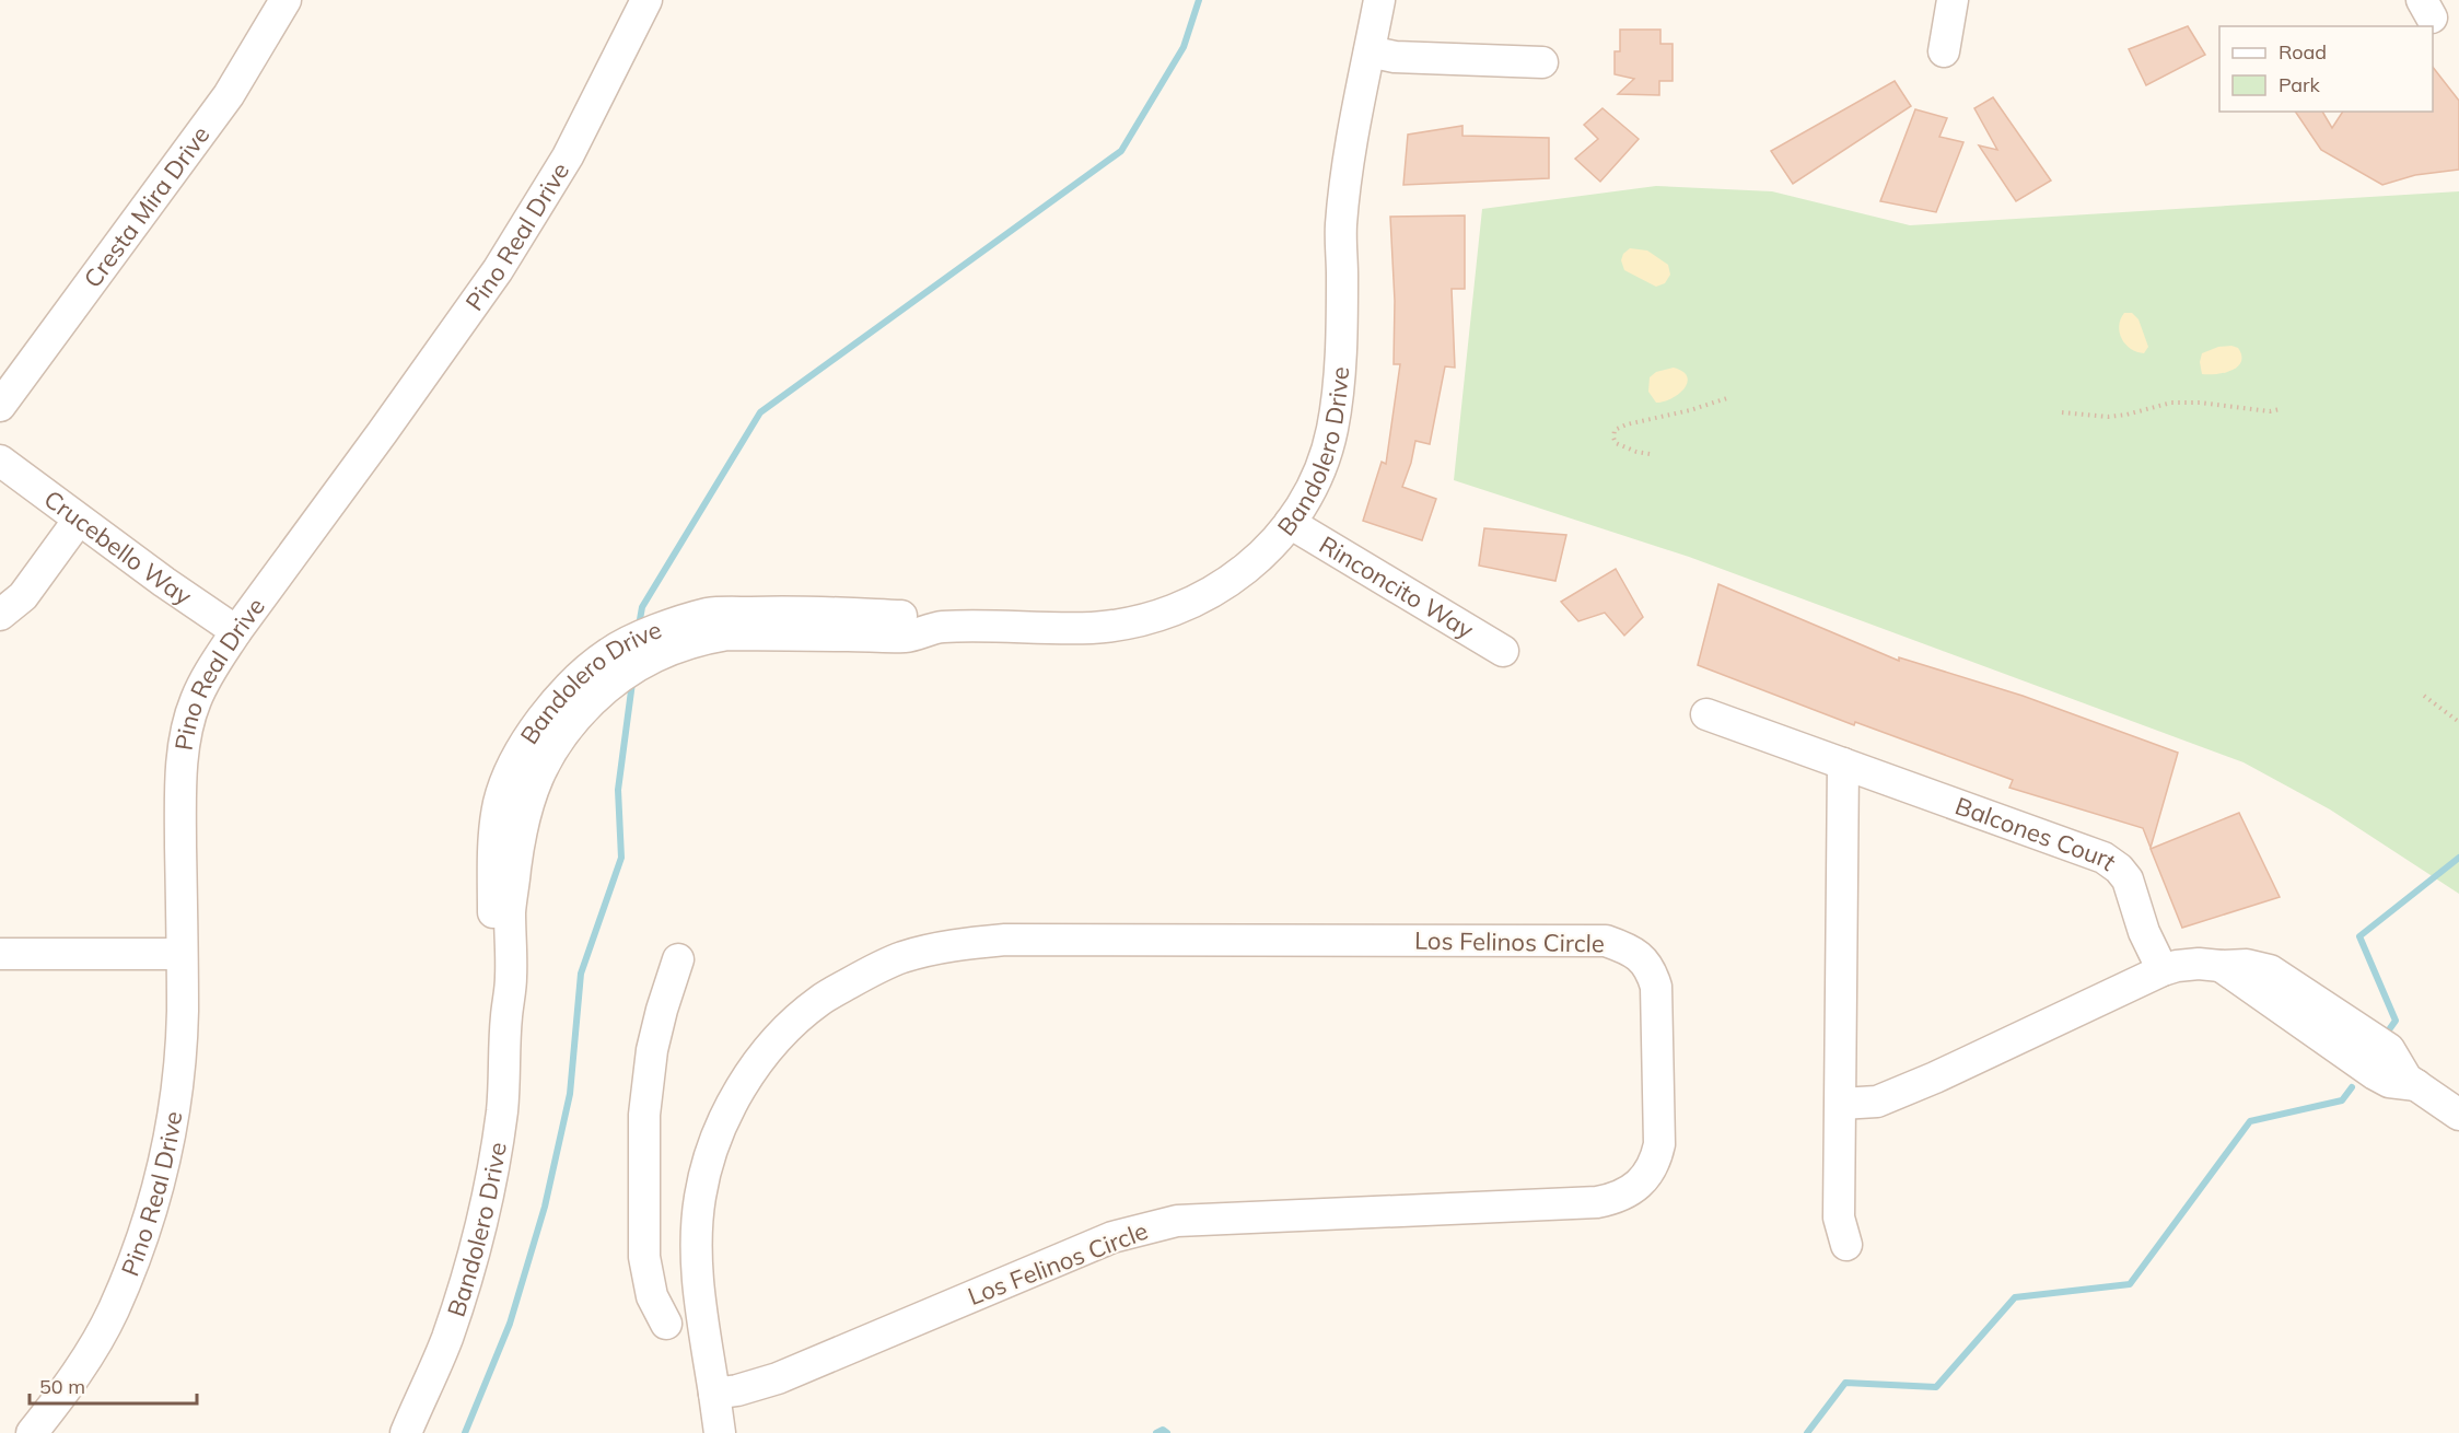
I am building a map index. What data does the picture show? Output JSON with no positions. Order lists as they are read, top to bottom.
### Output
{
  "streets": {
    "street": [
      "Cresta Mira Drive",
      "Pino Real Drive",
      "Bandolero Drive",
      "Crucebello Way",
      "Rinconcito Way",
      "Balcones Court",
      "Los Felinos Circle"
    ]
  },
  "crossings": [
    ["Pino Real Drive", "Crucebello Way"],
    ["Bandolero Drive", "Rinconcito Way"]
  ],
  "legend": ["Road", "Park"],
  "scale_bar": "50 m"
}
